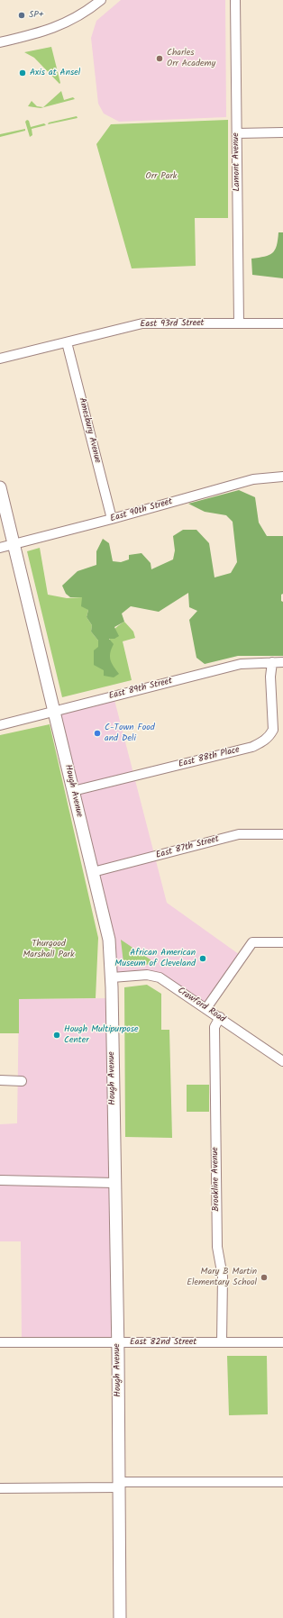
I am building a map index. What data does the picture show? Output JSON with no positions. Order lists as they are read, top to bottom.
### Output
{
  "streets": {
    "street": [
      "Lamont Avenue",
      "East 93rd Street",
      "Amesbury Avenue",
      "East 90th Street",
      "East 89th Street",
      "East 88th Place",
      "Hough Avenue",
      "East 87th Street",
      "Crawford Road",
      "Brookline Avenue",
      "East 82nd Street"
    ]
  },
  "crossings": [
    ["Lamont Avenue", "East 93rd Street"],
    ["East 93rd Street", "Amesbury Avenue"],
    ["Amesbury Avenue", "East 90th Street"],
    ["East 90th Street", "Hough Avenue"],
    ["East 89th Street", "East 88th Place"],
    ["East 89th Street", "Hough Avenue"],
    ["East 88th Place", "Hough Avenue"],
    ["Hough Avenue", "East 87th Street"],
    ["Hough Avenue", "Crawford Road"],
    ["Hough Avenue", "East 82nd Street"],
    ["Crawford Road", "Brookline Avenue"],
    ["Brookline Avenue", "East 82nd Street"]
  ],
  "parks": ["Orr Park", "Thurgood Marshall Park"],
  "places": [
    "SP+",
    "Charles Orr Academy",
    "Axis at Ansel",
    "C-Town Food and Deli",
    "African American Museum of Cleveland",
    "Hough Multipurpose Center",
    "Mary B Martin Elementary School"
  ]
}
